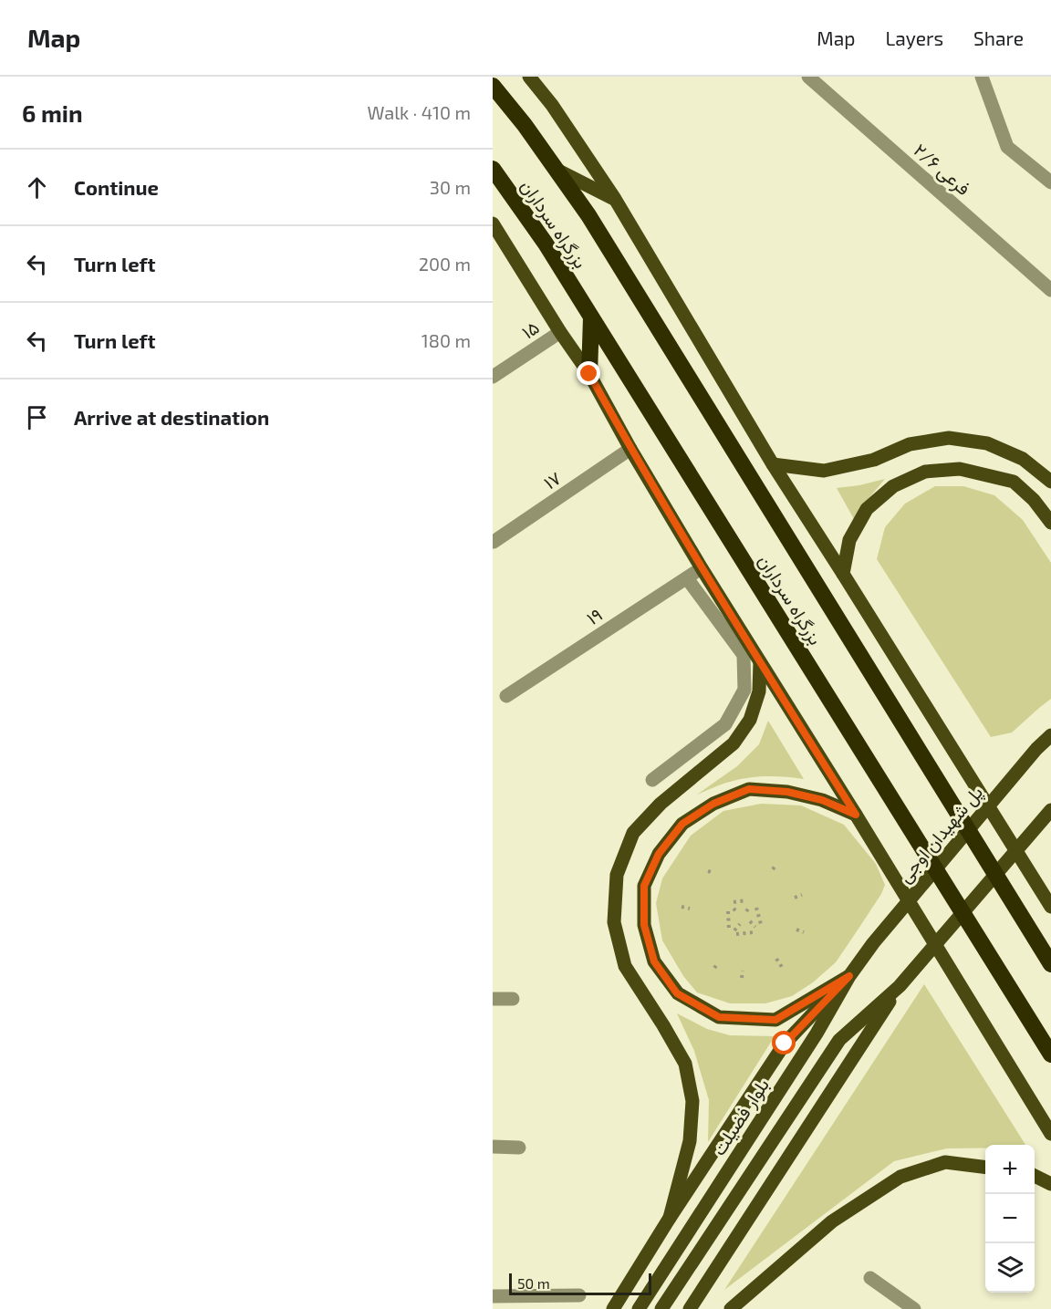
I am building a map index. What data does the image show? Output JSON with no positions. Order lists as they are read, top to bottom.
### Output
{
  "streets": {
    "highway": ["بزرگراه سرداران"],
    "main road": ["پل شهیدان اوجی", "بلوار فضیلت"],
    "street": [
      "فرعی ۲/۶",
      "۱۵",
      "۱۷",
      "۱۹"
    ]
  },
  "crossings": [
    ["پل شهیدان اوجی", "بلوار فضیلت"]
  ],
  "scale_bar": "50 m",
  "page": {
    "header": "Map",
    "nav": ["Map", "Layers", "Share"],
    "heading": ["6 min", "Walk · 410 m"],
    "list": [
      ["Continue", "30 m"],
      ["Turn left", "200 m"],
      ["Turn left", "180 m"],
      "Arrive at destination"
    ],
    "map_buttons": ["+", "−"],
    "scale": "50 m"
  }
}
